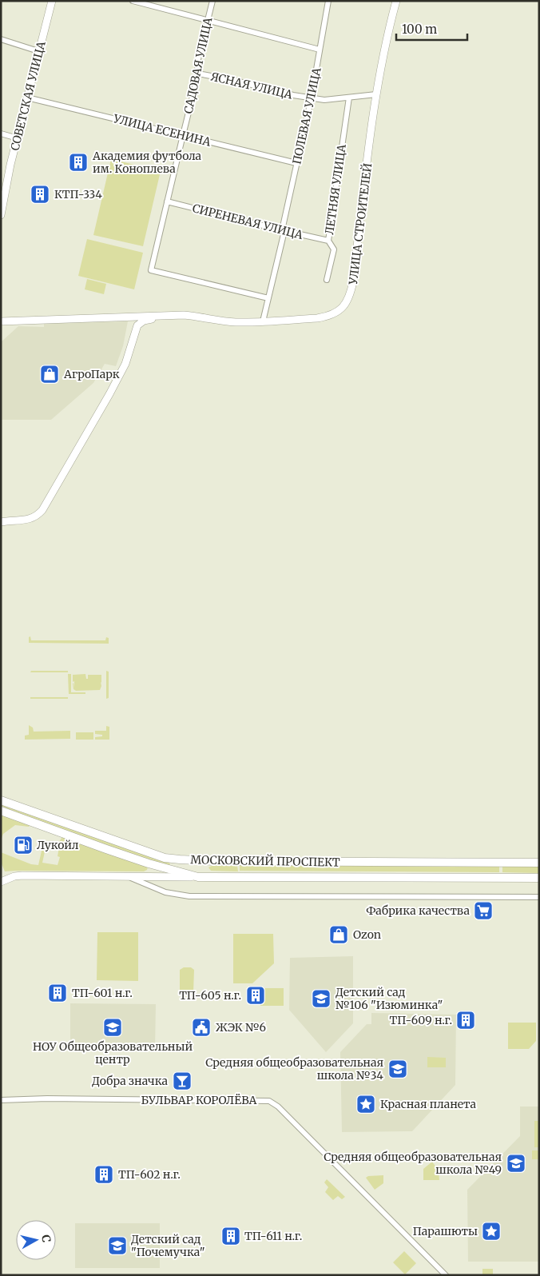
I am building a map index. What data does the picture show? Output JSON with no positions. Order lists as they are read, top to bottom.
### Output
{
  "streets": {
    "main road": ["СОВЕТСКАЯ УЛИЦА", "УЛИЦА СТРОИТЕЛЕЙ", "МОСКОВСКИЙ ПРОСПЕКТ"],
    "street": [
      "САДОВАЯ УЛИЦА",
      "ЯСНАЯ УЛИЦА",
      "ПОЛЕВАЯ УЛИЦА",
      "УЛИЦА ЕСЕНИНА",
      "ЛЕТНЯЯ УЛИЦА",
      "СИРЕНЕВАЯ УЛИЦА",
      "БУЛЬВАР КОРОЛЁВА"
    ]
  },
  "crossings": [
    ["САДОВАЯ УЛИЦА", "ЯСНАЯ УЛИЦА"],
    ["САДОВАЯ УЛИЦА", "ПОЛЕВАЯ УЛИЦА"],
    ["САДОВАЯ УЛИЦА", "УЛИЦА ЕСЕНИНА"],
    ["САДОВАЯ УЛИЦА", "СИРЕНЕВАЯ УЛИЦА"],
    ["ЯСНАЯ УЛИЦА", "ПОЛЕВАЯ УЛИЦА"],
    ["ЯСНАЯ УЛИЦА", "ЛЕТНЯЯ УЛИЦА"],
    ["ЯСНАЯ УЛИЦА", "УЛИЦА СТРОИТЕЛЕЙ"],
    ["СОВЕТСКАЯ УЛИЦА", "УЛИЦА ЕСЕНИНА"],
    ["ПОЛЕВАЯ УЛИЦА", "УЛИЦА ЕСЕНИНА"],
    ["ПОЛЕВАЯ УЛИЦА", "СИРЕНЕВАЯ УЛИЦА"],
    ["ПОЛЕВАЯ УЛИЦА", "УЛИЦА СТРОИТЕЛЕЙ"],
    ["ЛЕТНЯЯ УЛИЦА", "СИРЕНЕВАЯ УЛИЦА"]
  ],
  "places": {
    "building": [
      "Академия футбола им. Коноплева",
      "КТП-334",
      "ТП-601 н.г.",
      "ТП-605 н.г.",
      "ТП-609 н.г.",
      "ТП-602 н.г.",
      "ТП-611 н.г."
    ],
    "shop": ["АгроПарк", "Ozon"],
    "fuel station": ["Лукойл"],
    "supermarket": ["Фабрика качества"],
    "school or university": [
      "Детский сад №106 \"Изюминка\"",
      "НОУ Общеобразовательный центр",
      "Средняя общеобразовательная школа №34",
      "Средняя общеобразовательная школа №49",
      "Детский сад \"Почемучка\""
    ],
    "public building": ["ЖЭК №6"],
    "bar": ["Добра значка"],
    "place": ["Красная планета", "Парашюты"]
  },
  "scale_bar": "100 m",
  "north": "right"
}
